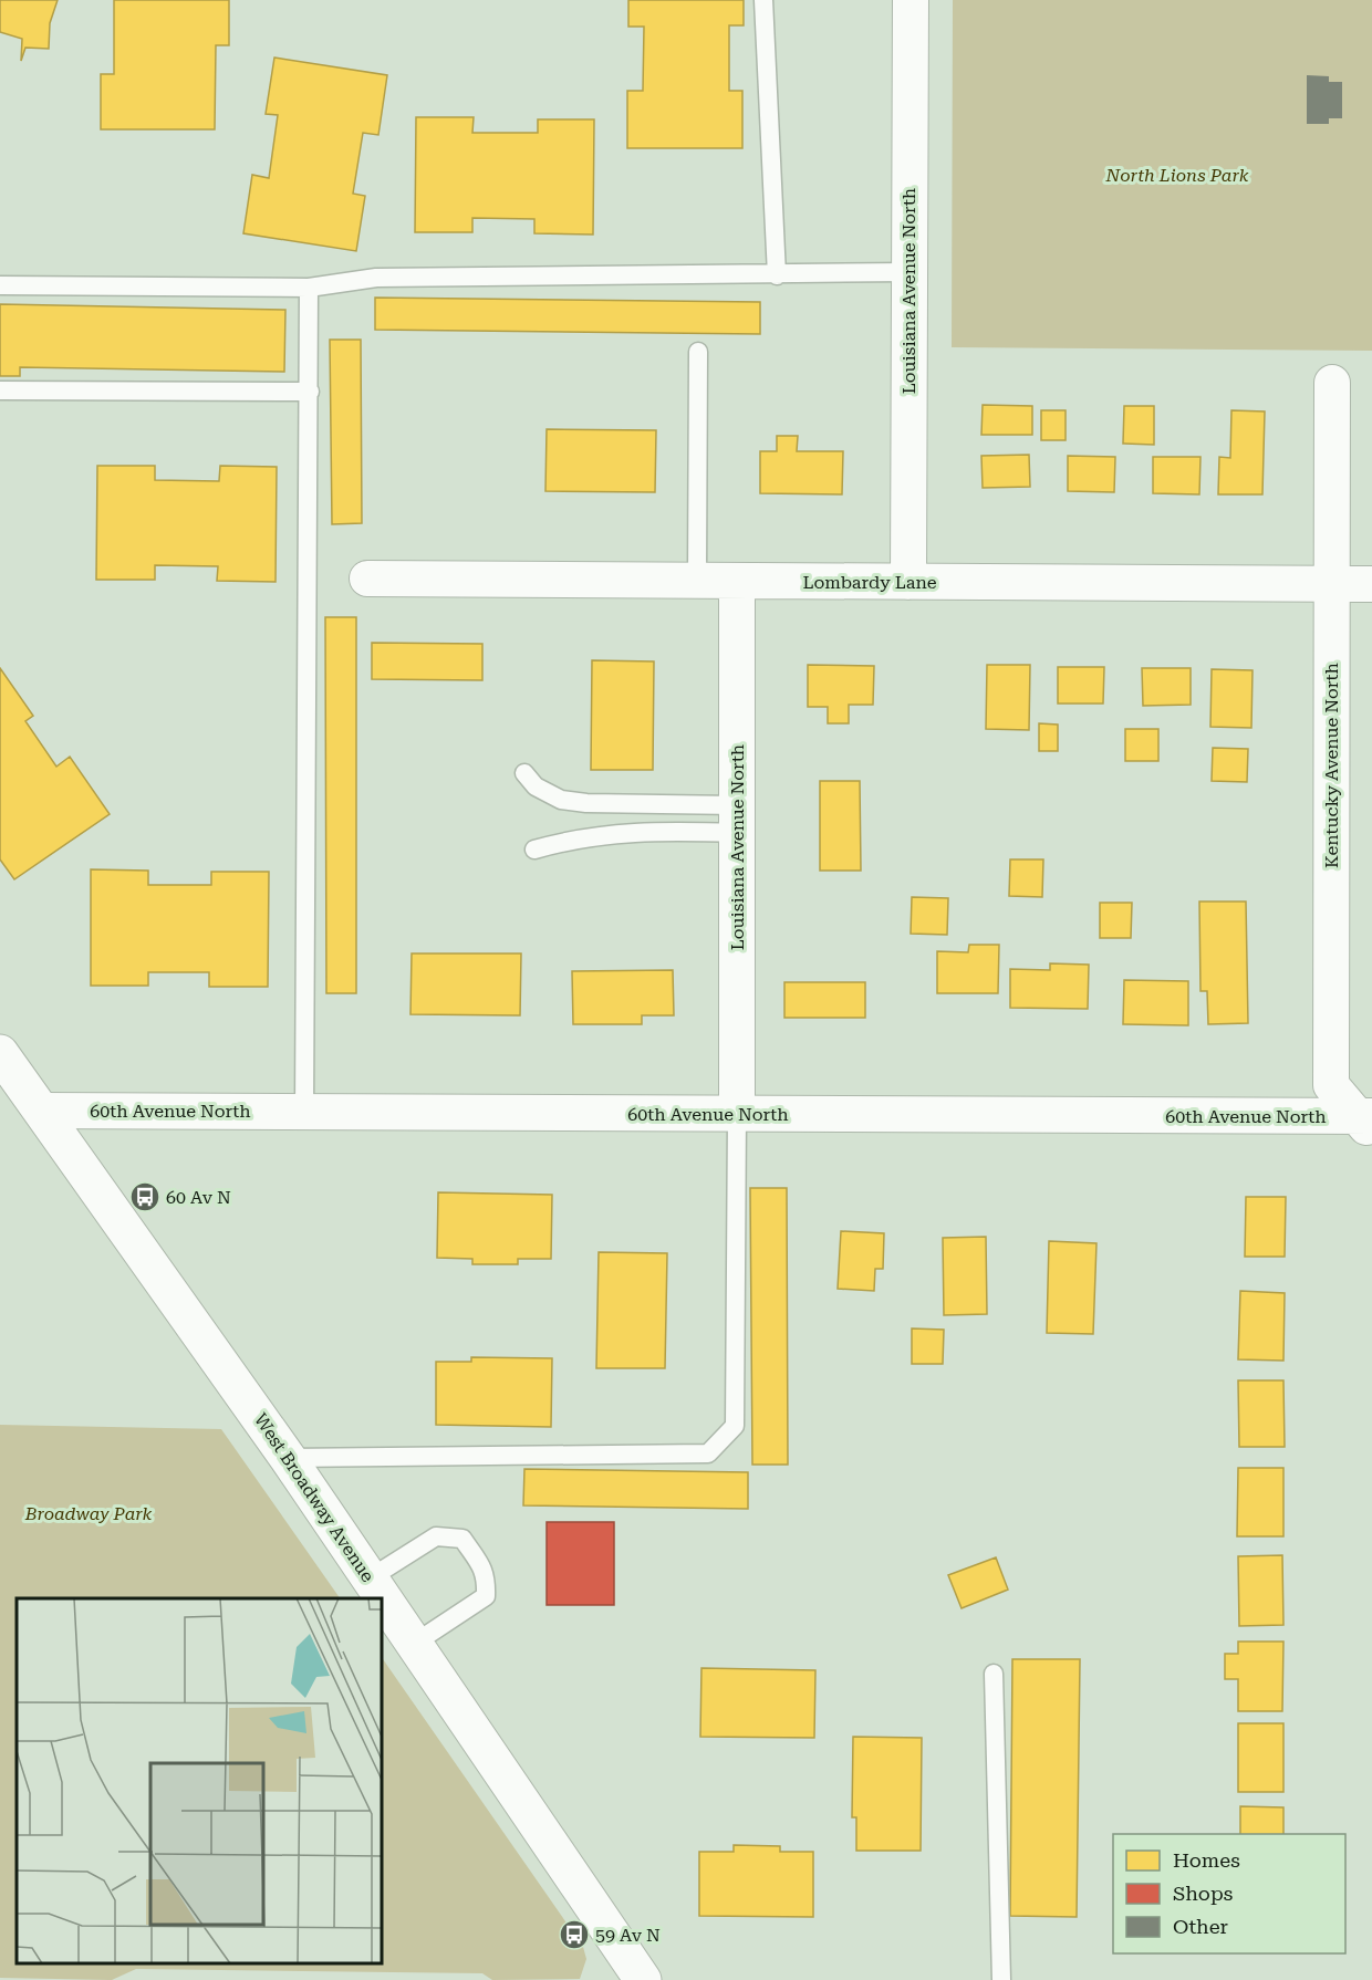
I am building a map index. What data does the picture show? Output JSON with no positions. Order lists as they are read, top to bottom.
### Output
{
  "streets": {
    "street": [
      "Louisiana Avenue North",
      "Lombardy Lane",
      "Kentucky Avenue North",
      "60th Avenue North",
      "West Broadway Avenue"
    ]
  },
  "crossings": [
    ["Louisiana Avenue North", "Lombardy Lane"],
    ["Louisiana Avenue North", "60th Avenue North"],
    ["Lombardy Lane", "Kentucky Avenue North"],
    ["Kentucky Avenue North", "60th Avenue North"],
    ["60th Avenue North", "West Broadway Avenue"]
  ],
  "parks": ["North Lions Park", "Broadway Park"],
  "places": {
    "bus stop": ["60 Av N", "59 Av N"]
  },
  "legend": ["Homes", "Shops", "Other"]
}
